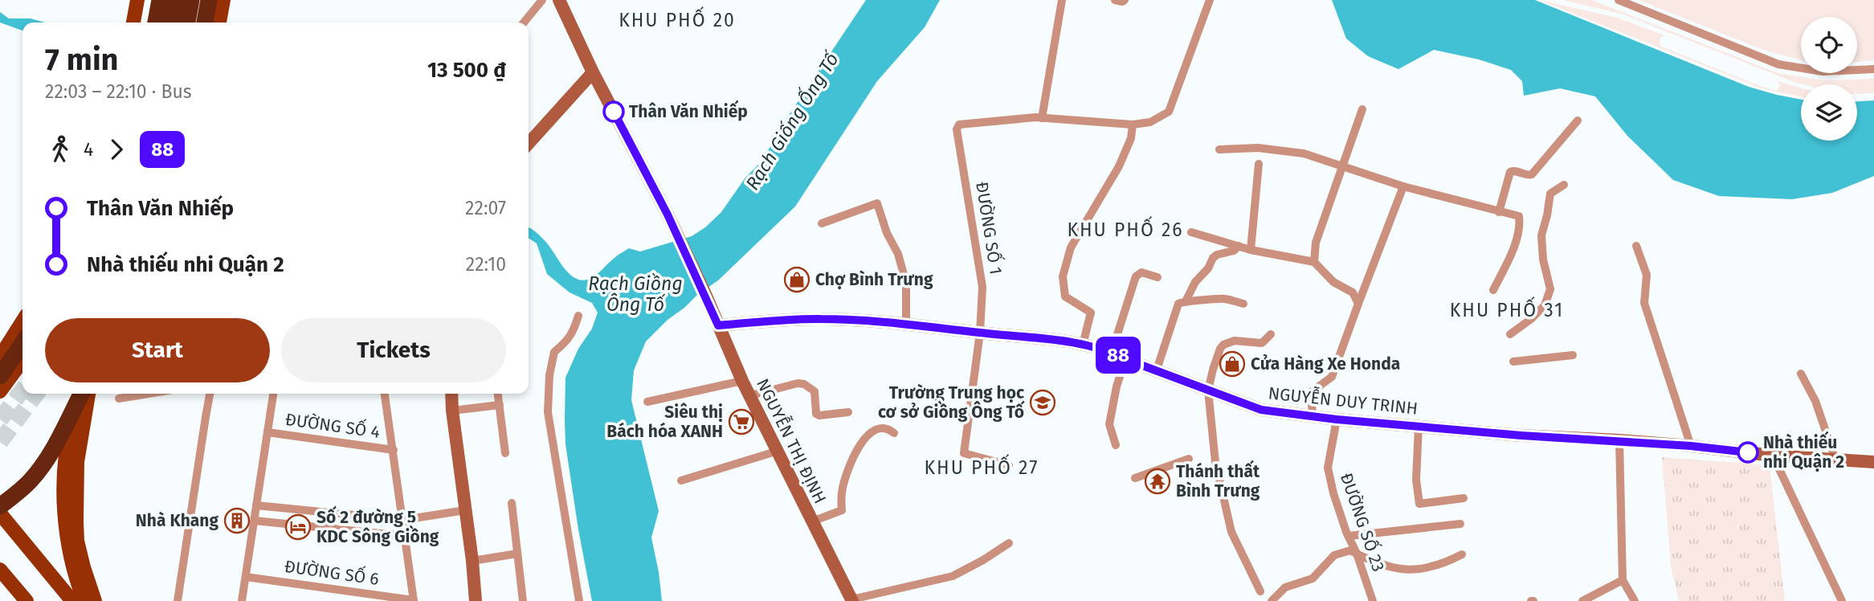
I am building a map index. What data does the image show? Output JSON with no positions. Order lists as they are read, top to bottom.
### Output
{
  "streets": {
    "main road": ["NGUYỄN DUY TRINH", "NGUYỄN THỊ ĐỊNH"],
    "street": [
      "ĐƯỜNG SỐ 1",
      "ĐƯỜNG SỐ 4",
      "ĐƯỜNG SỐ 23",
      "ĐƯỜNG SỐ 6"
    ]
  },
  "crossings": [
    ["ĐƯỜNG SỐ 1", "NGUYỄN DUY TRINH"],
    ["NGUYỄN DUY TRINH", "NGUYỄN THỊ ĐỊNH"],
    ["NGUYỄN DUY TRINH", "ĐƯỜNG SỐ 23"]
  ],
  "districts": [
    "KHU PHỐ 20",
    "KHU PHỐ 26",
    "KHU PHỐ 31",
    "KHU PHỐ 27"
  ],
  "water": ["Rạch Giống Ống Tố", "Rạch Giồng Ông Tố"],
  "places": {
    "other": ["Thân Văn Nhiếp", "Nhà thiếu nhi Quận 2"],
    "shop": ["Chợ Bình Trưng", "Cửa Hàng Xe Honda"],
    "school or university": ["Trường Trung học cơ sở Giồng Ông Tố"],
    "supermarket": ["Siêu thị Bách hóa XANH"],
    "temple": ["Thánh thất Bình Trưng"],
    "building": ["Nhà Khang"],
    "hotel": ["Số 2 đường 5 KDC Sông Giồng"]
  },
  "lines": ["bus line 88"],
  "page": {
    "on_map": "88",
    "heading": ["7 min", "22:03 – 22:10 · Bus", "13 500 ₫"],
    "legs": ["4", "88"],
    "list": [
      {
        "name": "Thân Văn Nhiếp",
        "value": "22:07"
      },
      {
        "name": "Nhà thiếu nhi Quận 2",
        "value": "22:10"
      }
    ],
    "buttons": ["Start", "Tickets"]
  }
}
